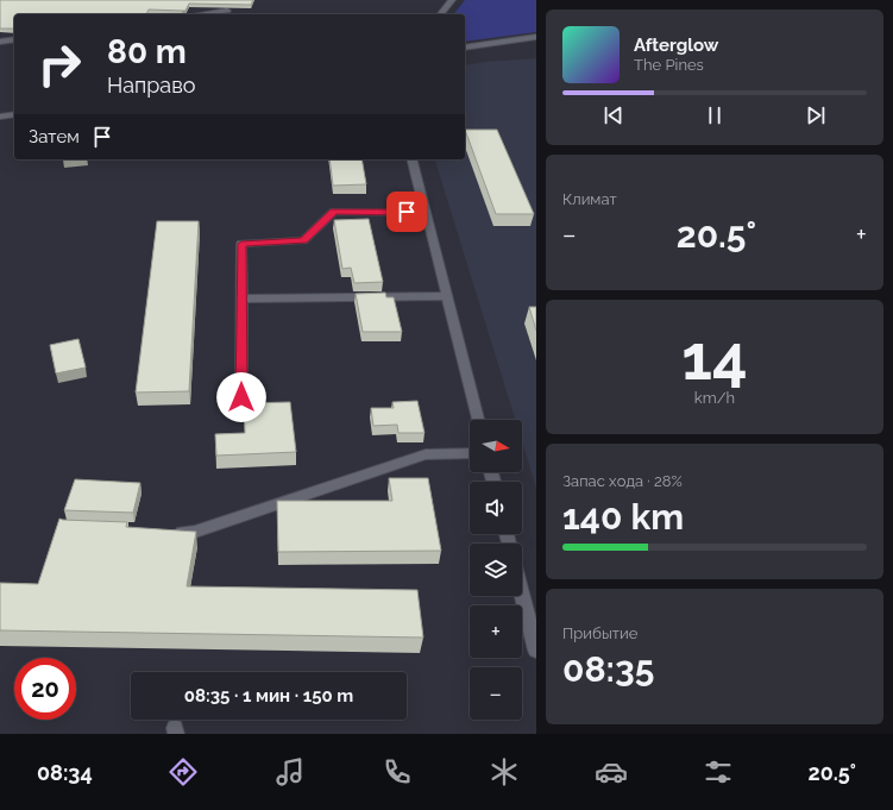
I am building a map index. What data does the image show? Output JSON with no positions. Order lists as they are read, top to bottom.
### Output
{
  "north": "right",
  "page": {
    "turn": ["80 m", "Направо"],
    "song": ["Afterglow", "The Pines"],
    "then": "Затем",
    "tile": [
      "Климат",
      ["14", "km/h"],
      ["Запас хода · 28%", "140 km"],
      ["Прибытие", "08:35"]
    ],
    "heat": ["−", "20.5°", "+"],
    "map_buttons": ["+", "−"],
    "limit": "20",
    "trip": "08:35 · 1 мин · 150 m",
    "tabs": ["08:34", "20.5°"]
  }
}
